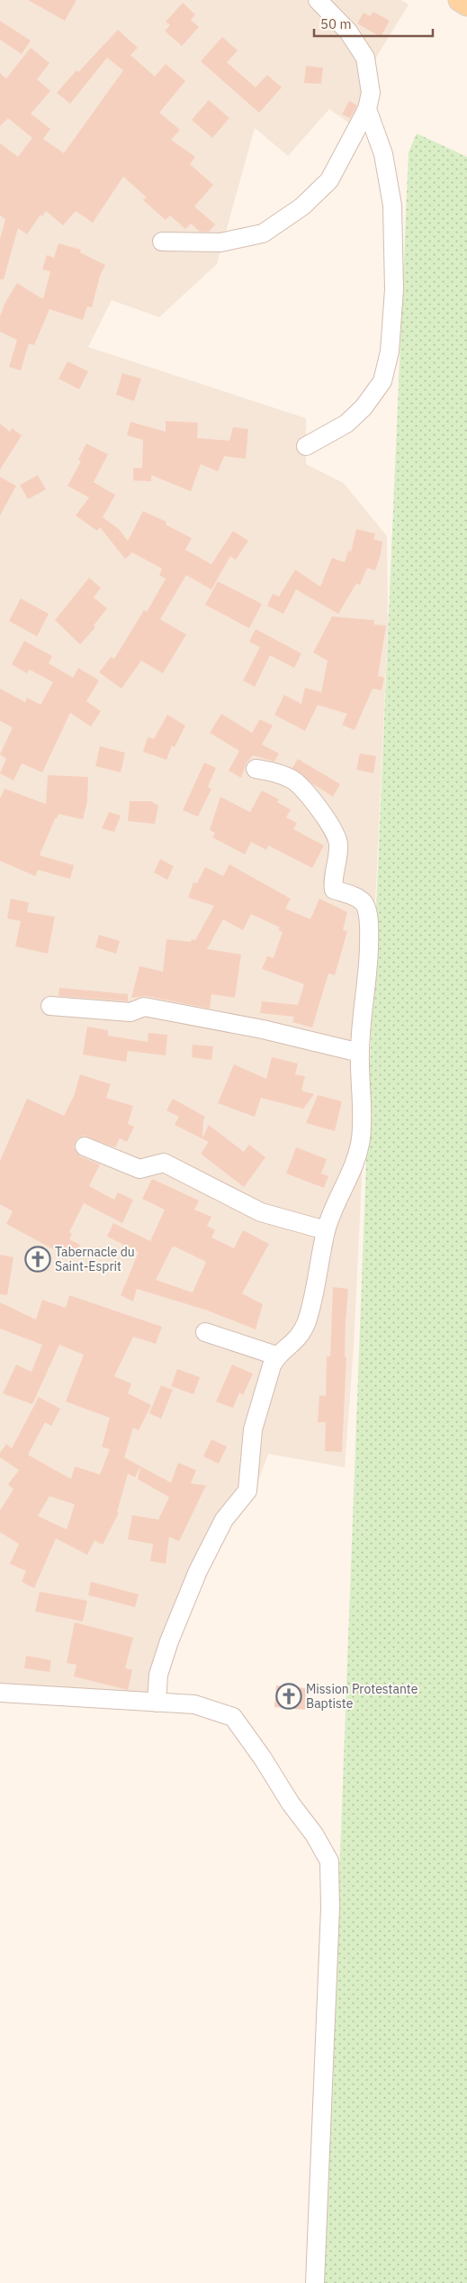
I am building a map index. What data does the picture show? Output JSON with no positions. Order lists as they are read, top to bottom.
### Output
{
  "places": {
    "church": ["Tabernacle du Saint-Esprit", "Mission Protestante Baptiste"]
  },
  "scale_bar": "50 m"
}
